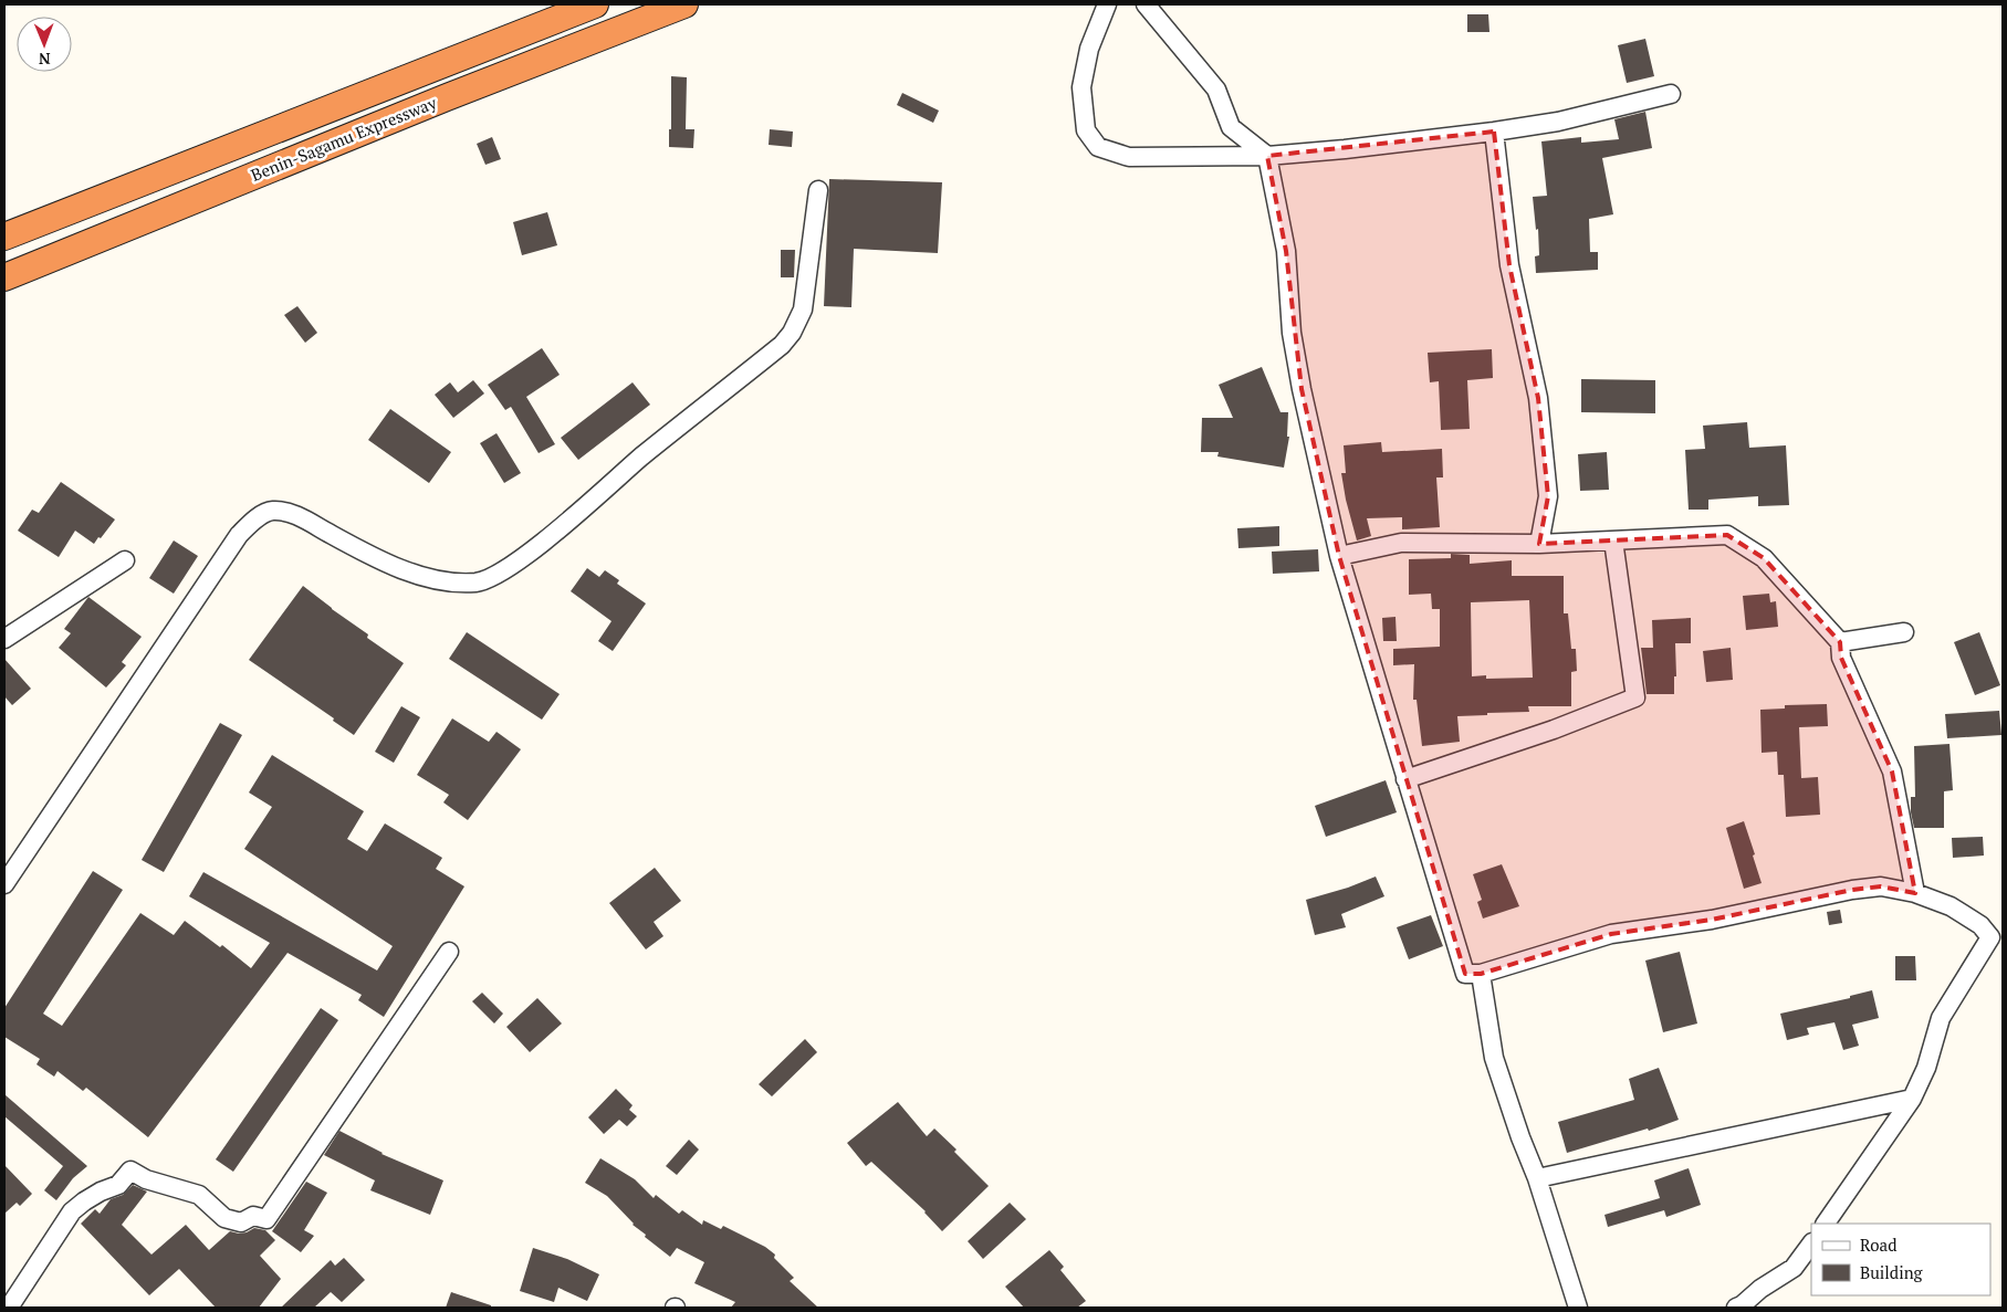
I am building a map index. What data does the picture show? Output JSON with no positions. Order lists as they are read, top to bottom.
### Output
{
  "streets": {
    "highway": ["Benin-Sagamu Expressway"]
  },
  "legend": ["Road", "Building"],
  "north": "bottom"
}
